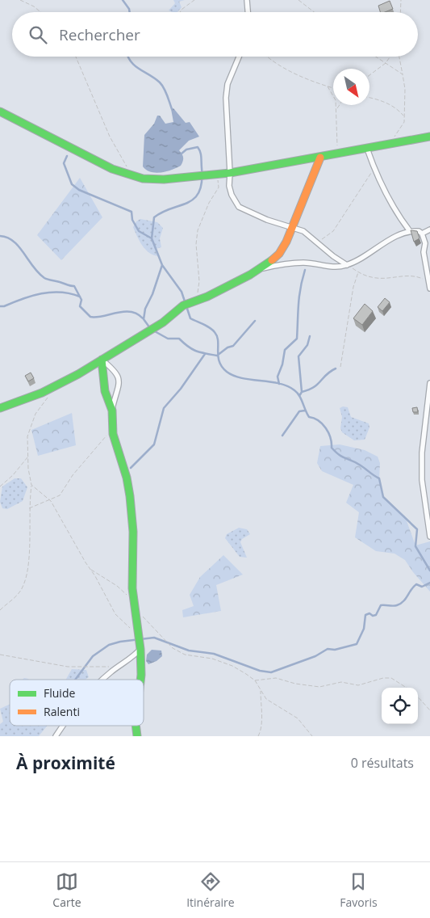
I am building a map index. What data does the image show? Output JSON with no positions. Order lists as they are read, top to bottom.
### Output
{
  "legend": ["Fluide", "Ralenti"],
  "north": "bottom right",
  "page": {
    "search": "Rechercher",
    "heading": ["À proximité", "0 résultats"],
    "nav": ["Carte", "Itinéraire", "Favoris"]
  }
}
